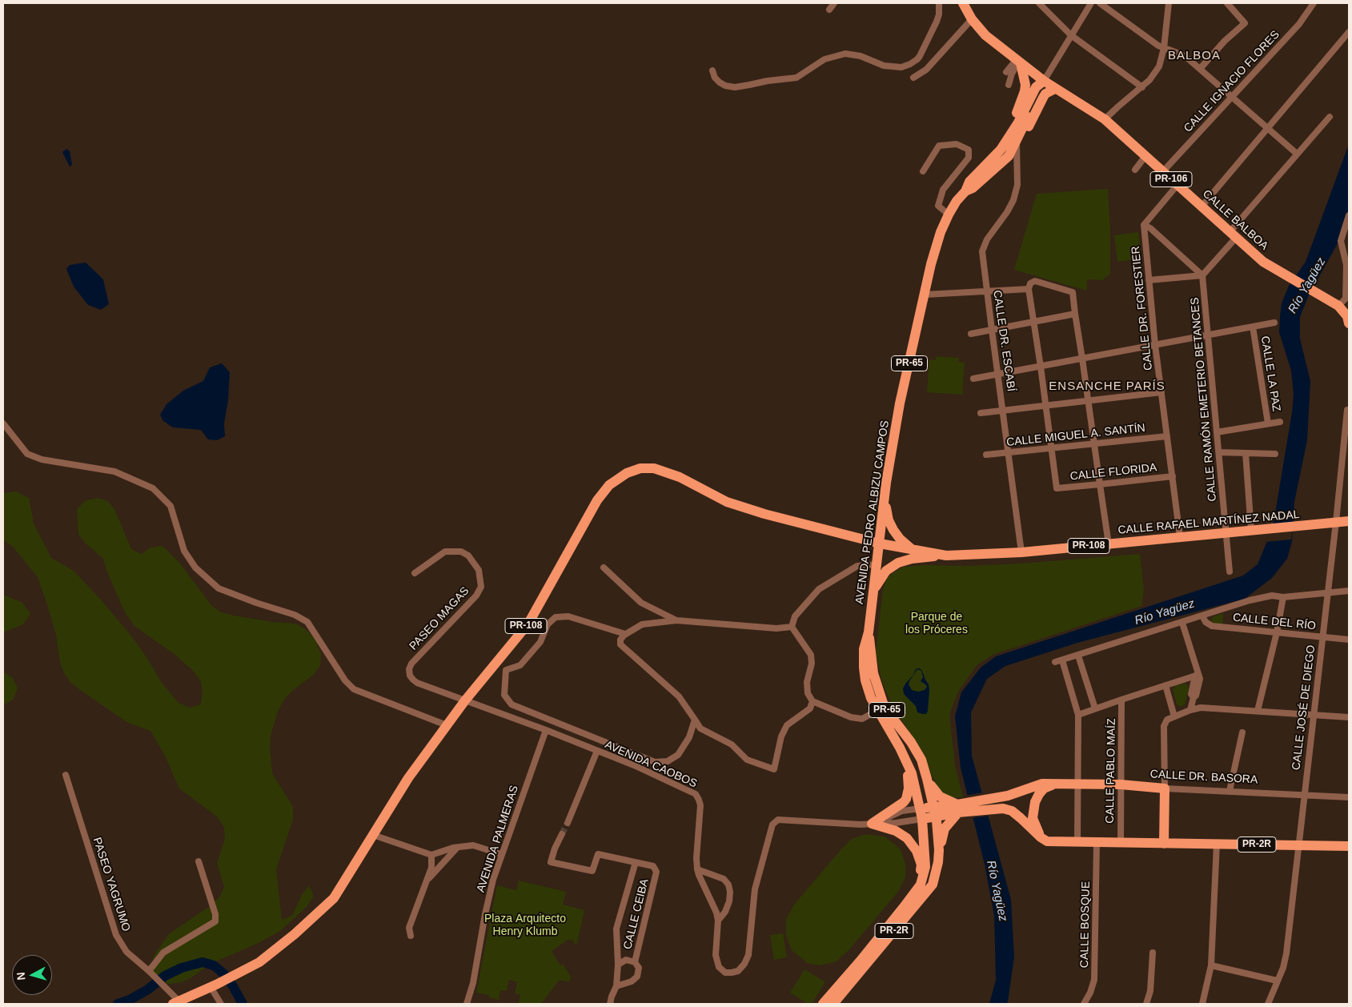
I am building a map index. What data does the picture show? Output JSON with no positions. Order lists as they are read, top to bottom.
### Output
{
  "streets": {
    "main road": [
      "PR-106",
      "CALLE BALBOA",
      "PR-65",
      "AVENIDA PEDRO ALBIZU CAMPOS",
      "CALLE RAFAEL MARTÍNEZ NADAL",
      "PR-108",
      "CALLE DR. BASORA",
      "PR-2R"
    ],
    "street": [
      "CALLE IGNACIO FLORES",
      "CALLE DR. FORESTIER",
      "CALLE DR. ESCABÍ",
      "CALLE LA PAZ",
      "CALLE RAMÓN EMETERIO BETANCES",
      "CALLE MIGUEL A. SANTÍN",
      "CALLE FLORIDA",
      "PASEO MAGAS",
      "CALLE DEL RÍO",
      "CALLE JOSÉ DE DIEGO",
      "AVENIDA CAOBOS",
      "CALLE PABLO MAÍZ",
      "AVENIDA PALMERAS",
      "PASEO YAGRUMO",
      "CALLE CEIBA",
      "CALLE BOSQUE"
    ]
  },
  "crossings": [
    ["CALLE IGNACIO FLORES", "CALLE BALBOA"],
    ["PR-106", "CALLE BALBOA"],
    ["PR-106", "AVENIDA PEDRO ALBIZU CAMPOS"],
    ["CALLE BALBOA", "AVENIDA PEDRO ALBIZU CAMPOS"],
    ["CALLE DR. FORESTIER", "CALLE MIGUEL A. SANTÍN"],
    ["CALLE DR. FORESTIER", "CALLE FLORIDA"],
    ["CALLE DR. FORESTIER", "CALLE RAFAEL MARTÍNEZ NADAL"],
    ["CALLE DR. ESCABÍ", "CALLE MIGUEL A. SANTÍN"],
    ["CALLE DR. ESCABÍ", "AVENIDA PEDRO ALBIZU CAMPOS"],
    ["CALLE DR. ESCABÍ", "CALLE RAFAEL MARTÍNEZ NADAL"],
    ["CALLE RAMÓN EMETERIO BETANCES", "CALLE RAFAEL MARTÍNEZ NADAL"],
    ["CALLE MIGUEL A. SANTÍN", "CALLE FLORIDA"],
    ["AVENIDA PEDRO ALBIZU CAMPOS", "CALLE RAFAEL MARTÍNEZ NADAL"],
    ["AVENIDA PEDRO ALBIZU CAMPOS", "PR-108"],
    ["AVENIDA PEDRO ALBIZU CAMPOS", "AVENIDA CAOBOS"],
    ["AVENIDA PEDRO ALBIZU CAMPOS", "PR-2R"],
    ["CALLE RAFAEL MARTÍNEZ NADAL", "PR-108"],
    ["CALLE RAFAEL MARTÍNEZ NADAL", "CALLE JOSÉ DE DIEGO"],
    ["PR-108", "PASEO MAGAS"],
    ["PR-108", "AVENIDA CAOBOS"],
    ["PR-108", "PASEO YAGRUMO"],
    ["PASEO MAGAS", "AVENIDA CAOBOS"],
    ["CALLE DEL RÍO", "CALLE JOSÉ DE DIEGO"],
    ["CALLE JOSÉ DE DIEGO", "CALLE DR. BASORA"],
    ["CALLE JOSÉ DE DIEGO", "PR-2R"],
    ["AVENIDA CAOBOS", "AVENIDA PALMERAS"],
    ["AVENIDA CAOBOS", "PR-2R"],
    ["CALLE PABLO MAÍZ", "CALLE DR. BASORA"],
    ["CALLE PABLO MAÍZ", "PR-2R"],
    ["PR-2R", "CALLE BOSQUE"]
  ],
  "districts": ["BALBOA", "ENSANCHE PARÍS"],
  "water": ["Río Yagüez"],
  "parks": ["Parque de los Próceres", "Plaza Arquitecto Henry Klumb"],
  "north": "left"
}
